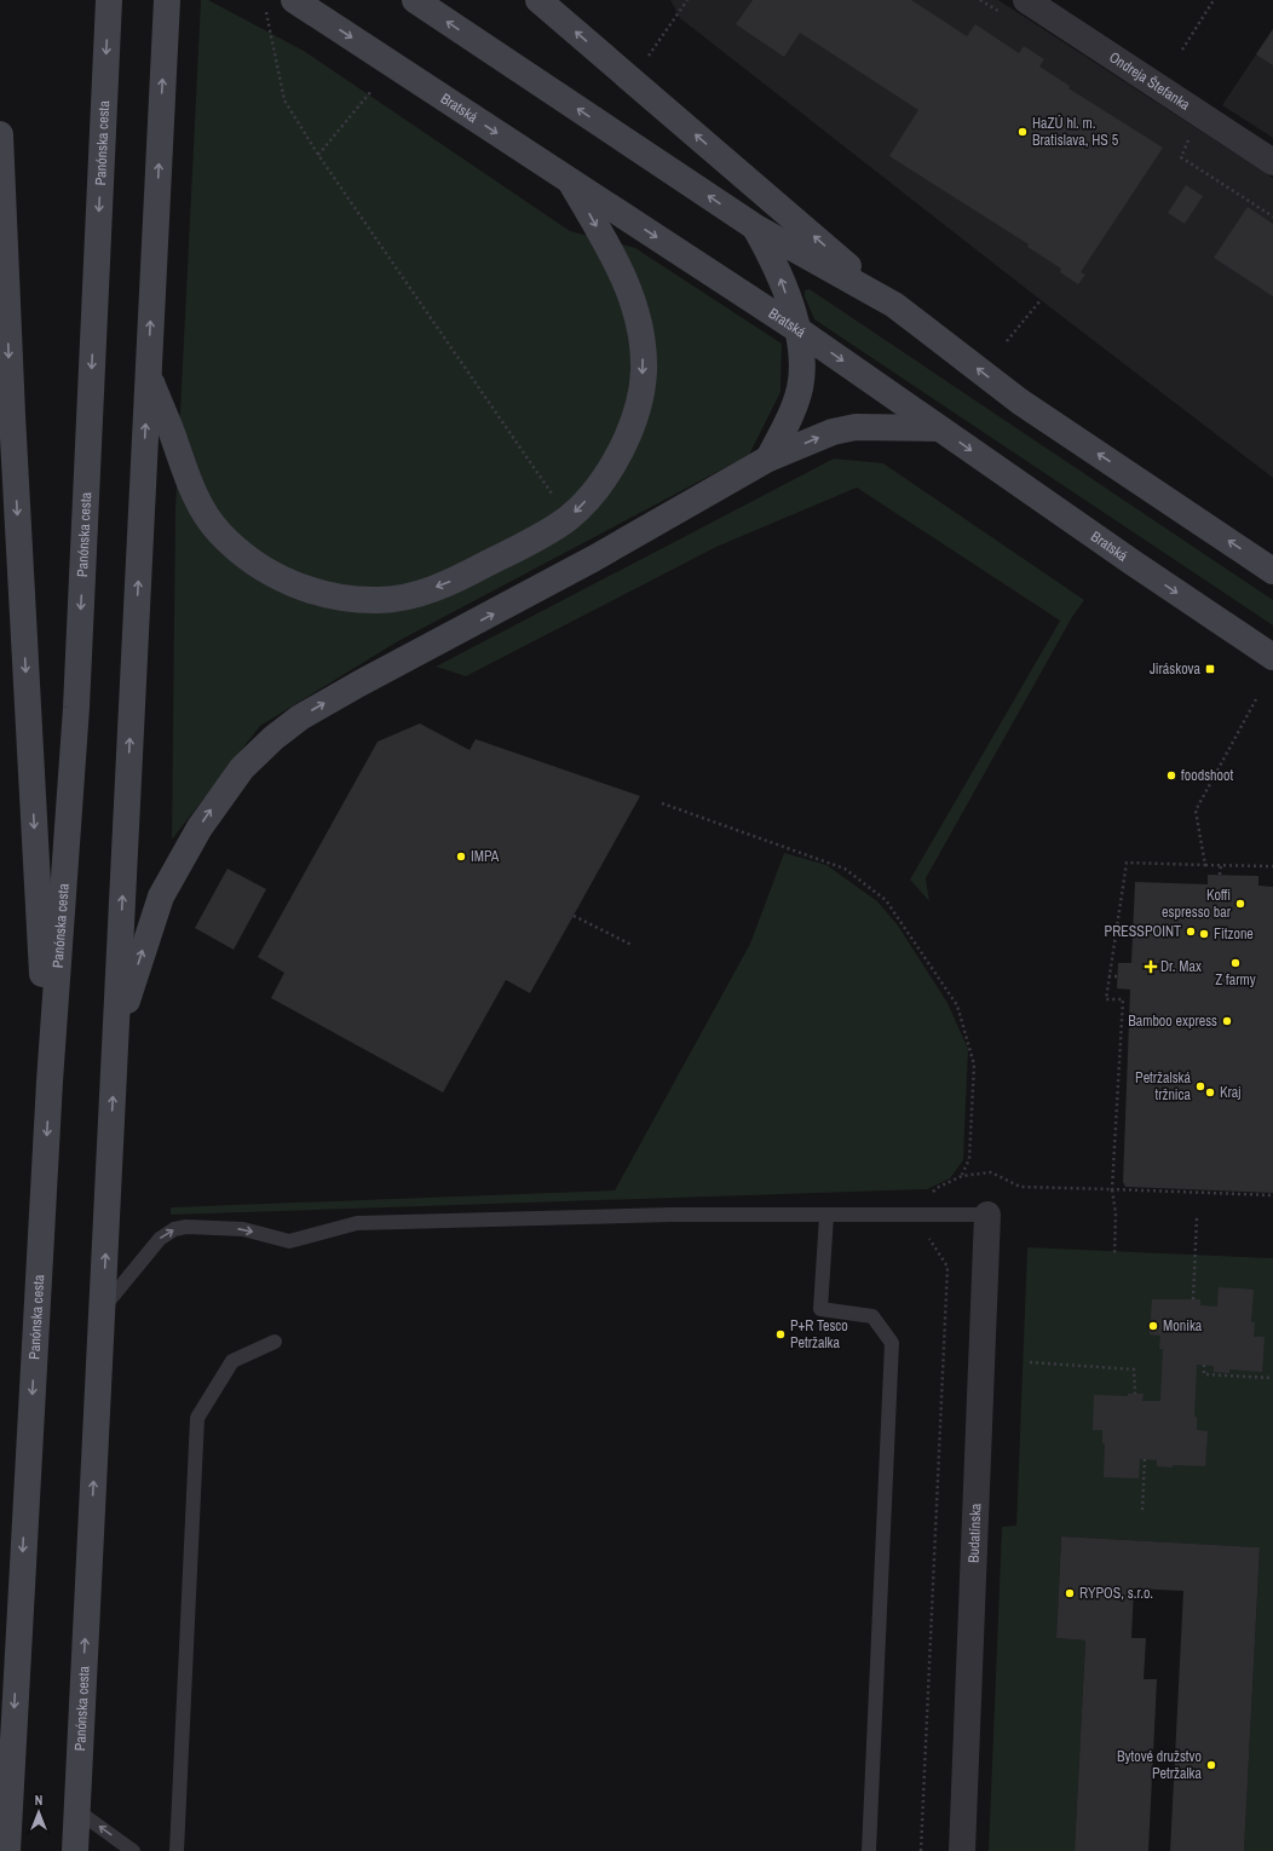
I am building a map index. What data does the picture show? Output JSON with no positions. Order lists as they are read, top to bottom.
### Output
{
  "streets": {
    "main road": ["Bratská", "Panónska cesta"],
    "street": ["Ondreja Štefanka", "Budatínska"]
  },
  "places": {
    "other": [
      "HaZÚ hl. m. Bratislava, HS 5",
      "foodshoot",
      "IMPA",
      "Koffi espresso bar",
      "PRESSPOINT",
      "Fitzone",
      "Z farmy",
      "Bamboo express",
      "Petržalská tržnica",
      "Kraj",
      "Monika",
      "P+R Tesco Petržalka",
      "RYPOS, s.r.o.",
      "Bytové družstvo Petržalka"
    ],
    "transit": ["Jiráskova"],
    "health": ["Dr. Max"]
  },
  "north": "top"
}
